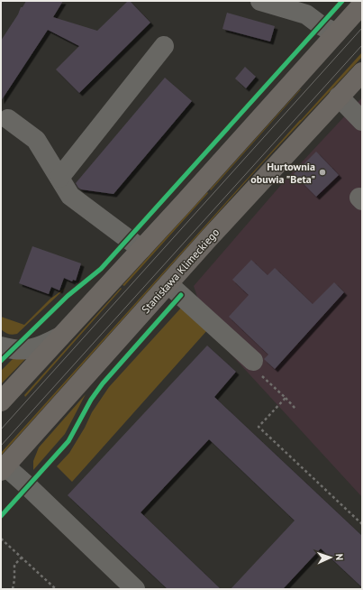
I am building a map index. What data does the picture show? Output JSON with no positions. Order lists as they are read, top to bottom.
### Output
{
  "streets": {
    "main road": ["Stanisława Klimeckiego"]
  },
  "places": ["Hurtownia obuwia \"Beta\""],
  "north": "right"
}
